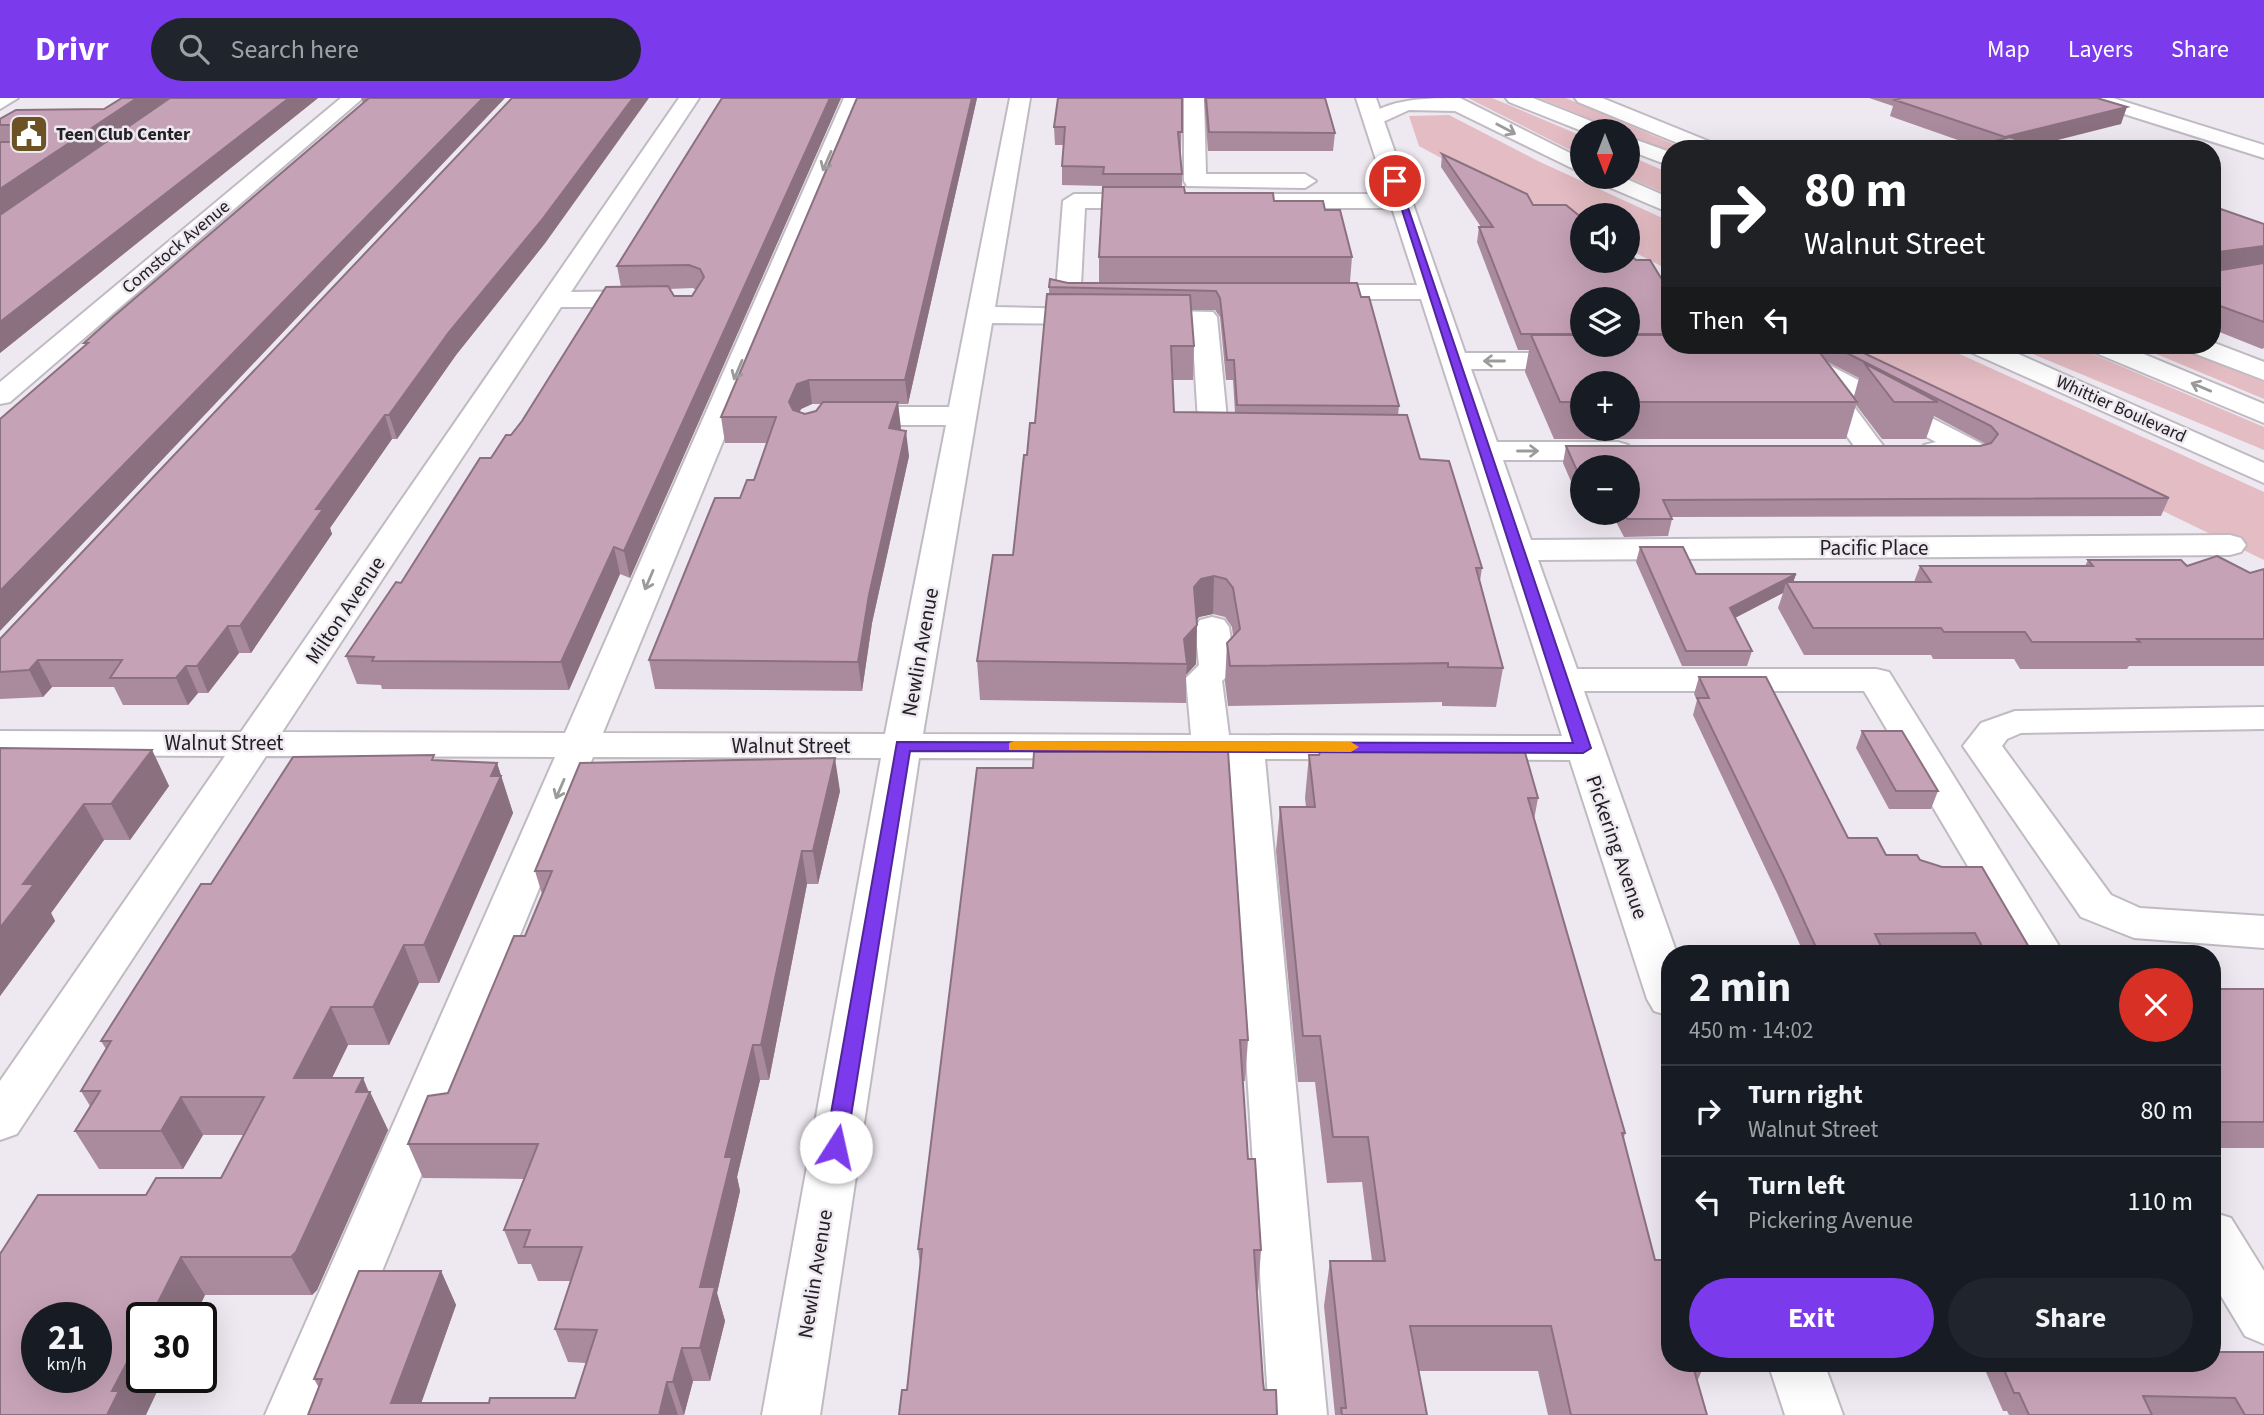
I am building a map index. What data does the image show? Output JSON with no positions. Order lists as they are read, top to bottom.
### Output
{
  "streets": {
    "street": [
      "Comstock Avenue",
      "Whittier Boulevard",
      "Pacific Place",
      "Milton Avenue",
      "Newlin Avenue",
      "Walnut Street",
      "Pickering Avenue"
    ]
  },
  "crossings": [
    ["Pacific Place", "Pickering Avenue"],
    ["Milton Avenue", "Walnut Street"],
    ["Newlin Avenue", "Walnut Street"],
    ["Walnut Street", "Pickering Avenue"]
  ],
  "places": {
    "public building": ["Teen Club Center"]
  },
  "north": "bottom",
  "page": {
    "header": "Drivr",
    "search": "Search here",
    "nav": ["Map", "Layers", "Share"],
    "map_buttons": ["+", "−"],
    "turn": ["80 m", "Walnut Street"],
    "then": "Then",
    "heading": ["2 min", "450 m · 14:02"],
    "list": [
      {
        "name": "Turn right",
        "note": "Walnut Street",
        "value": "80 m"
      },
      {
        "name": "Turn left",
        "note": "Pickering Avenue",
        "value": "110 m"
      }
    ],
    "buttons": ["Exit", "Share"],
    "speed": "21 km/h",
    "limit": "30"
  }
}
